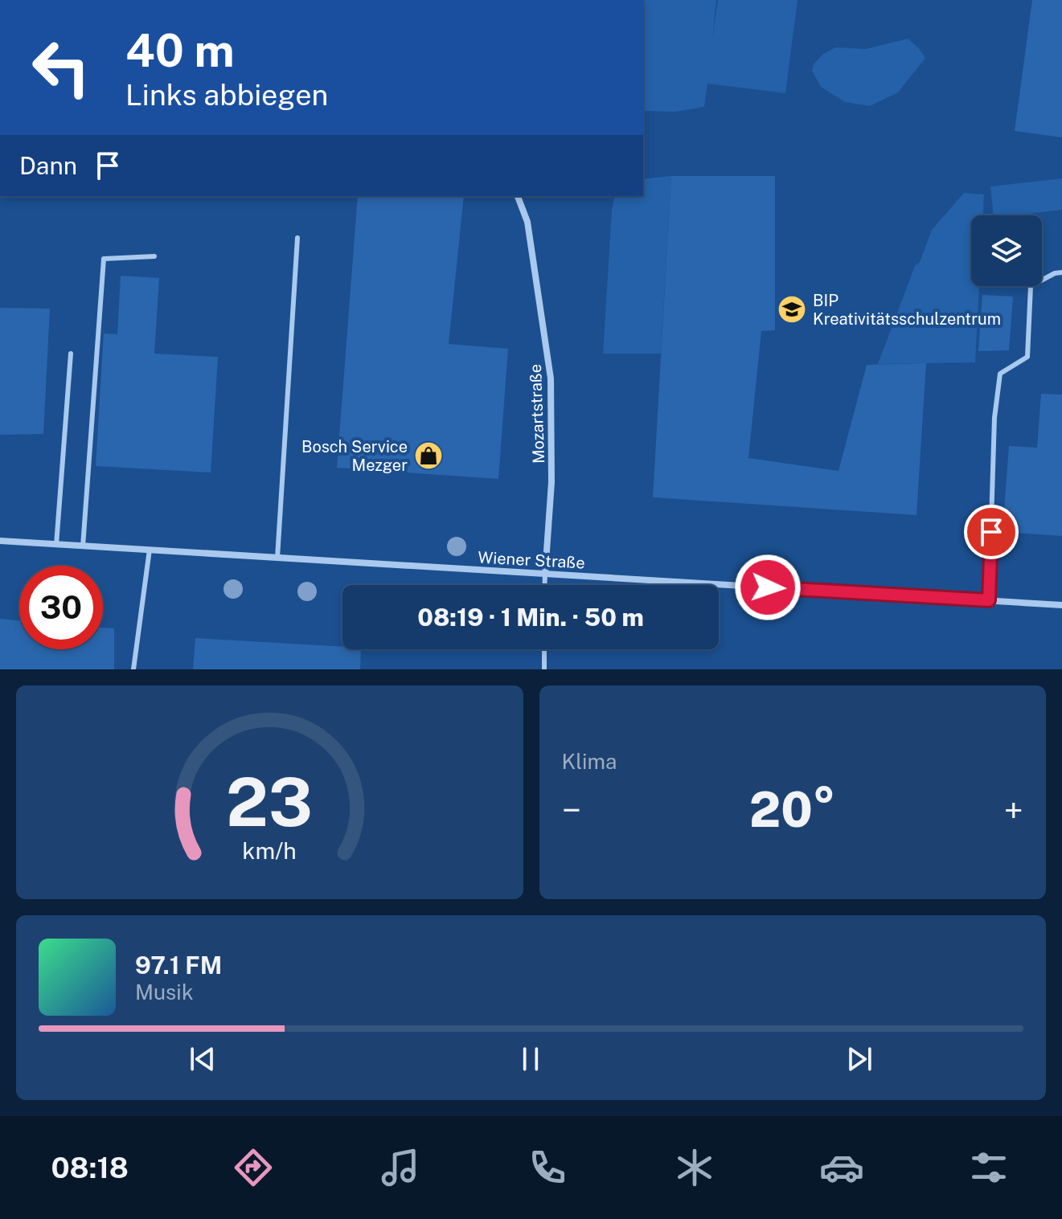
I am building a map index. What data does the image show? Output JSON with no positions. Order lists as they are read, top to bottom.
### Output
{
  "streets": {
    "street": ["Mozartstraße", "Wiener Straße"]
  },
  "crossings": [
    ["Mozartstraße", "Wiener Straße"]
  ],
  "places": {
    "school or university": ["BIP Kreativitätsschulzentrum"],
    "shop": ["Bosch Service Mezger"]
  },
  "page": {
    "turn": ["40 m", "Links abbiegen"],
    "then": "Dann",
    "limit": "30",
    "trip": "08:19 · 1 Min. · 50 m",
    "tile": "Klima",
    "heat": ["−", "20°", "+"],
    "song": ["97.1 FM", "Musik"],
    "tabs": "08:18",
    "gauge": ["23", "km/h"]
  }
}
